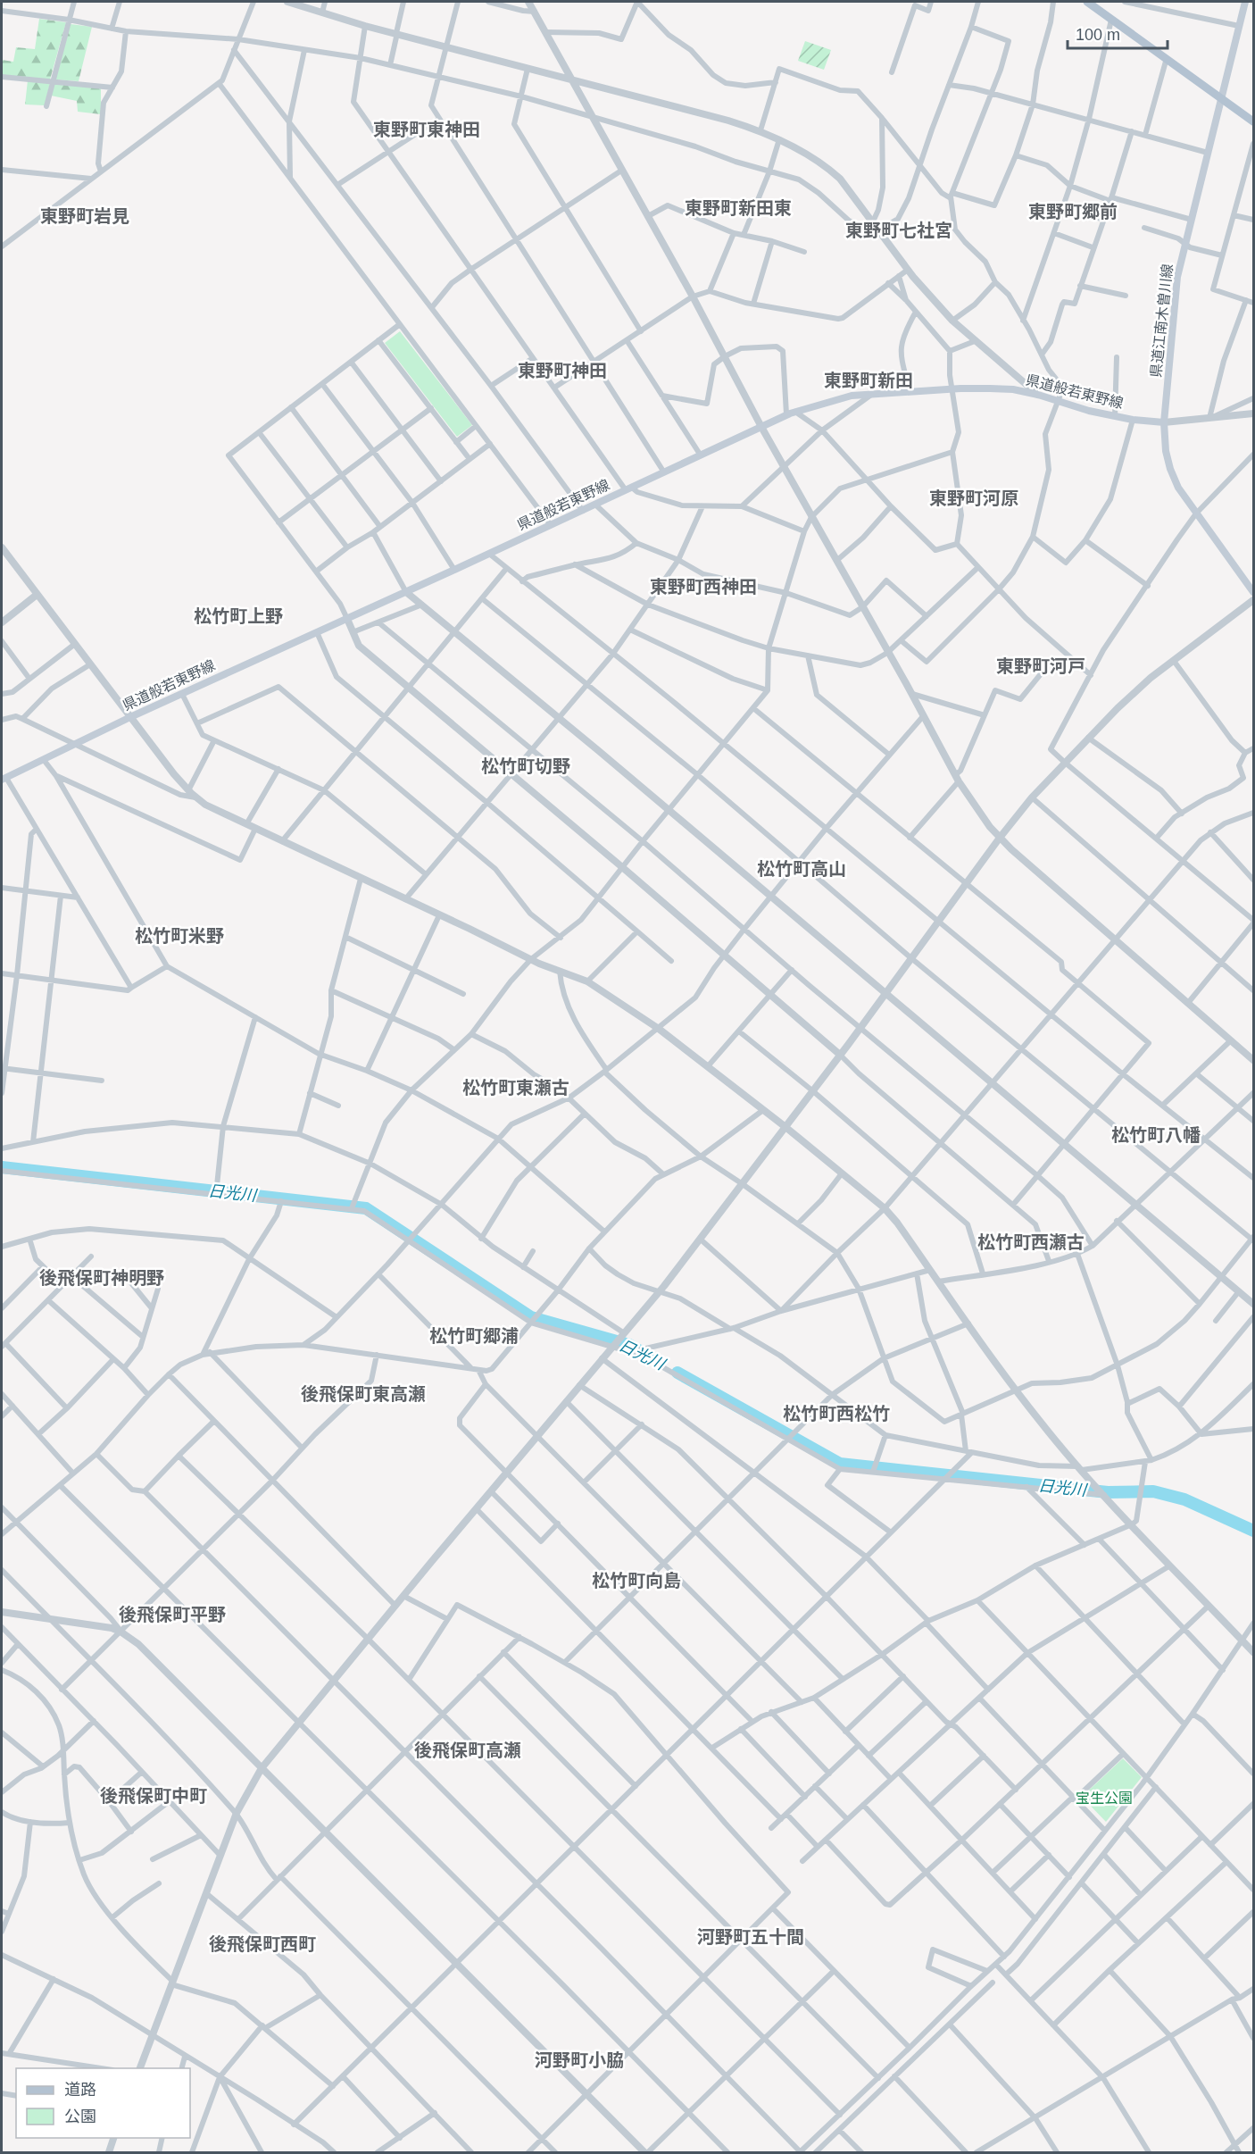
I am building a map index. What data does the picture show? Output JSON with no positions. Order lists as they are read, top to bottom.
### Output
{
  "streets": {
    "main road": ["県道江南木曽川線", "県道般若東野線"]
  },
  "crossings": [
    ["県道江南木曽川線", "県道般若東野線"]
  ],
  "districts": [
    "東野町東神田",
    "東野町新田東",
    "東野町郷前",
    "東野町岩見",
    "東野町七社宮",
    "東野町神田",
    "東野町新田",
    "東野町河原",
    "東野町西神田",
    "松竹町上野",
    "東野町河戸",
    "松竹町切野",
    "松竹町高山",
    "松竹町米野",
    "松竹町東瀬古",
    "松竹町八幡",
    "松竹町西瀬古",
    "後飛保町神明野",
    "松竹町郷浦",
    "後飛保町東高瀬",
    "松竹町西松竹",
    "松竹町向島",
    "後飛保町平野",
    "後飛保町高瀬",
    "後飛保町中町",
    "河野町五十間",
    "後飛保町西町",
    "河野町小脇"
  ],
  "water": ["日光川"],
  "parks": ["宝生公園"],
  "legend": ["道路", "公園"],
  "scale_bar": "100 m"
}
